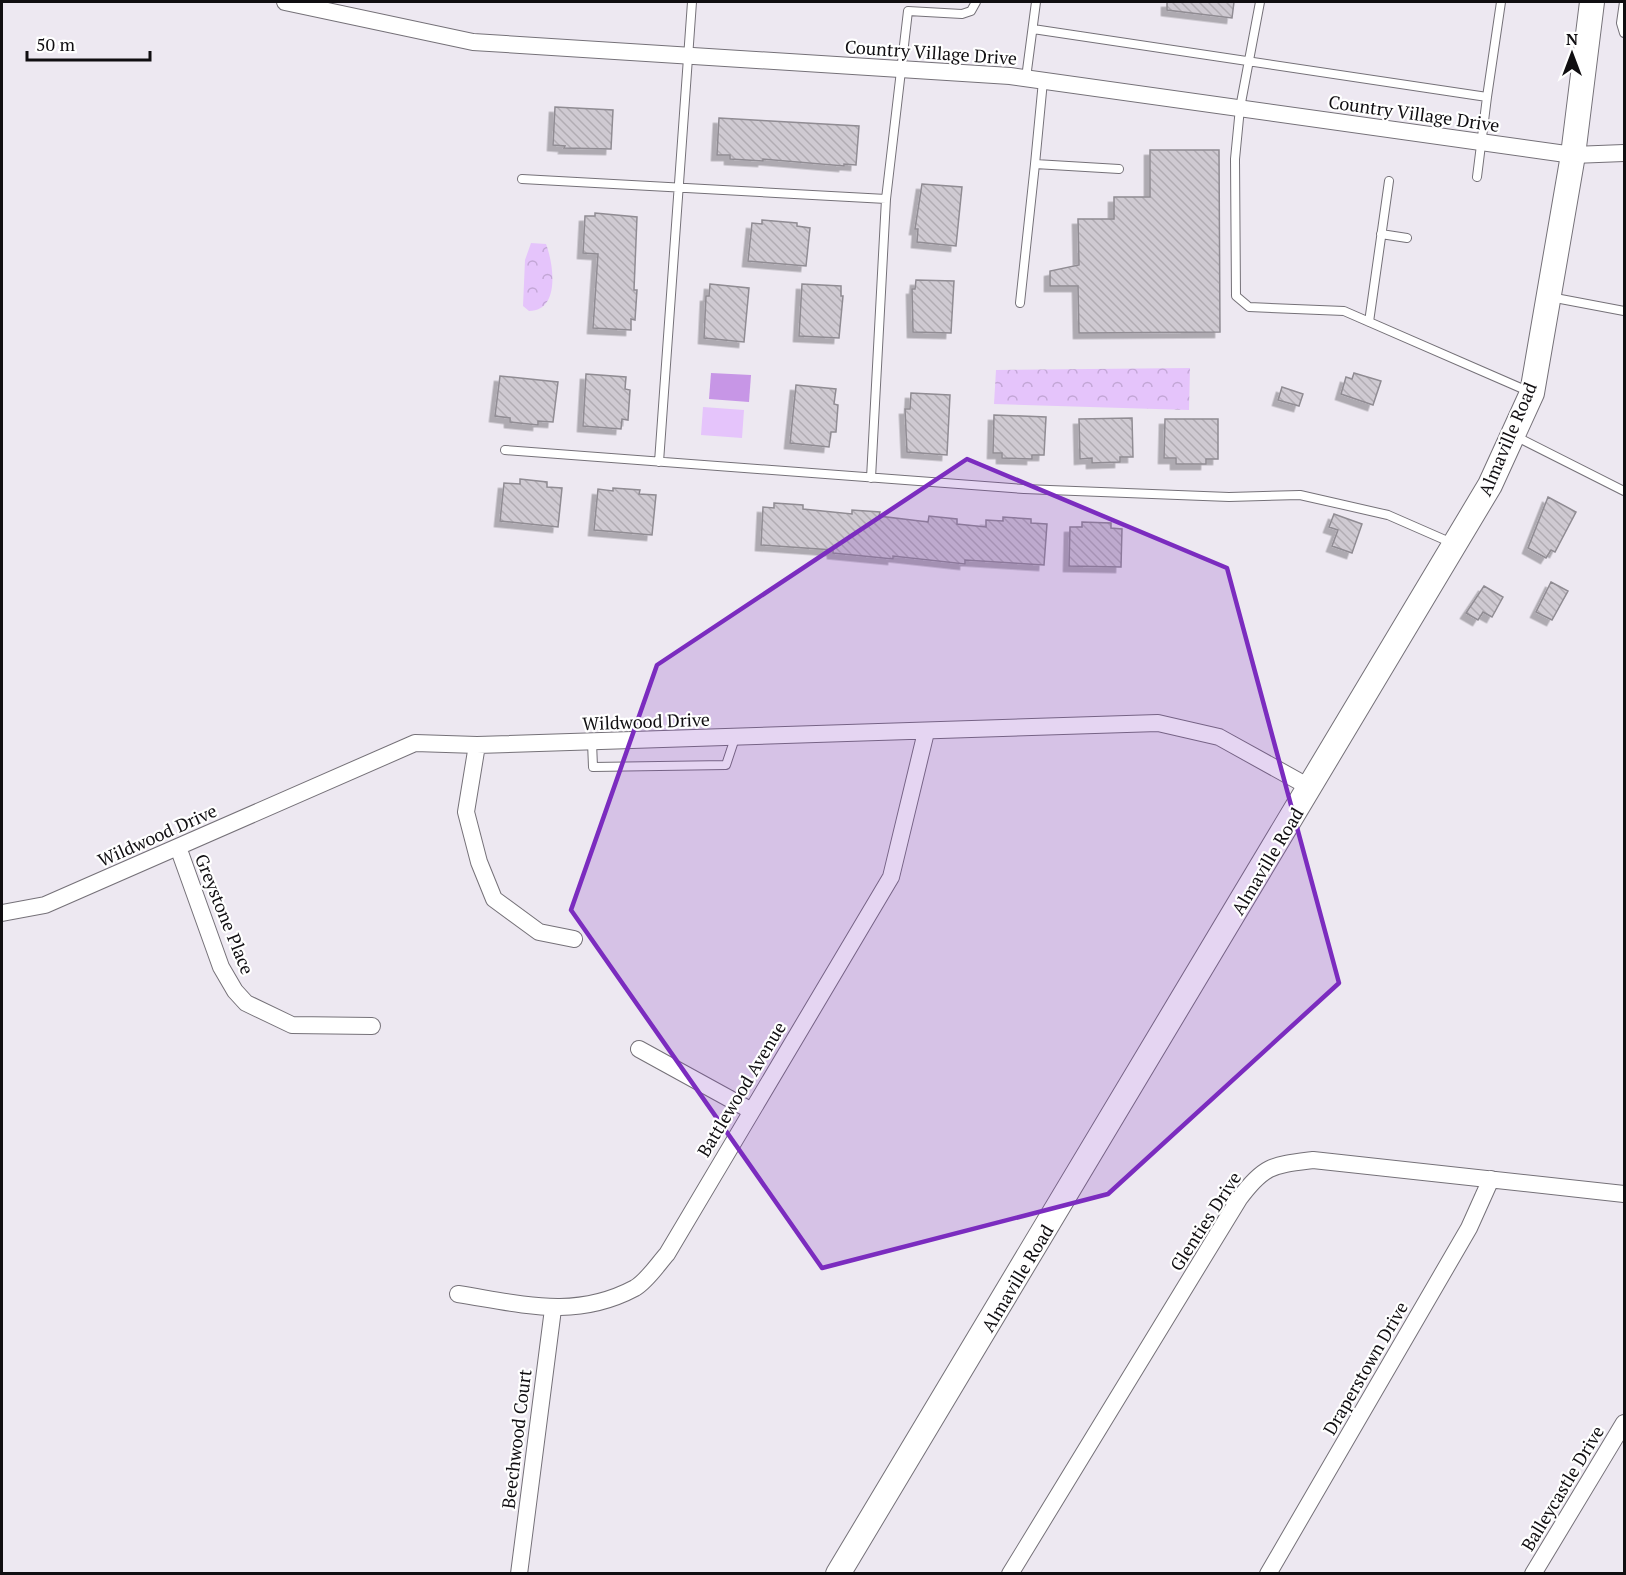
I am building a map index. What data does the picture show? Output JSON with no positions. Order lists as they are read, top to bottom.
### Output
{
  "streets": {
    "street": [
      "Country Village Drive",
      "Almaville Road",
      "Wildwood Drive",
      "Greystone Place",
      "Battlewood Avenue",
      "Glenties Drive",
      "Draperstown Drive",
      "Beechwood Court",
      "Balleycastle Drive"
    ]
  },
  "crossings": [
    ["Country Village Drive", "Almaville Road"],
    ["Almaville Road", "Wildwood Drive"],
    ["Wildwood Drive", "Greystone Place"],
    ["Wildwood Drive", "Battlewood Avenue"],
    ["Battlewood Avenue", "Beechwood Court"],
    ["Glenties Drive", "Draperstown Drive"]
  ],
  "scale_bar": "50 m",
  "north": "top"
}
